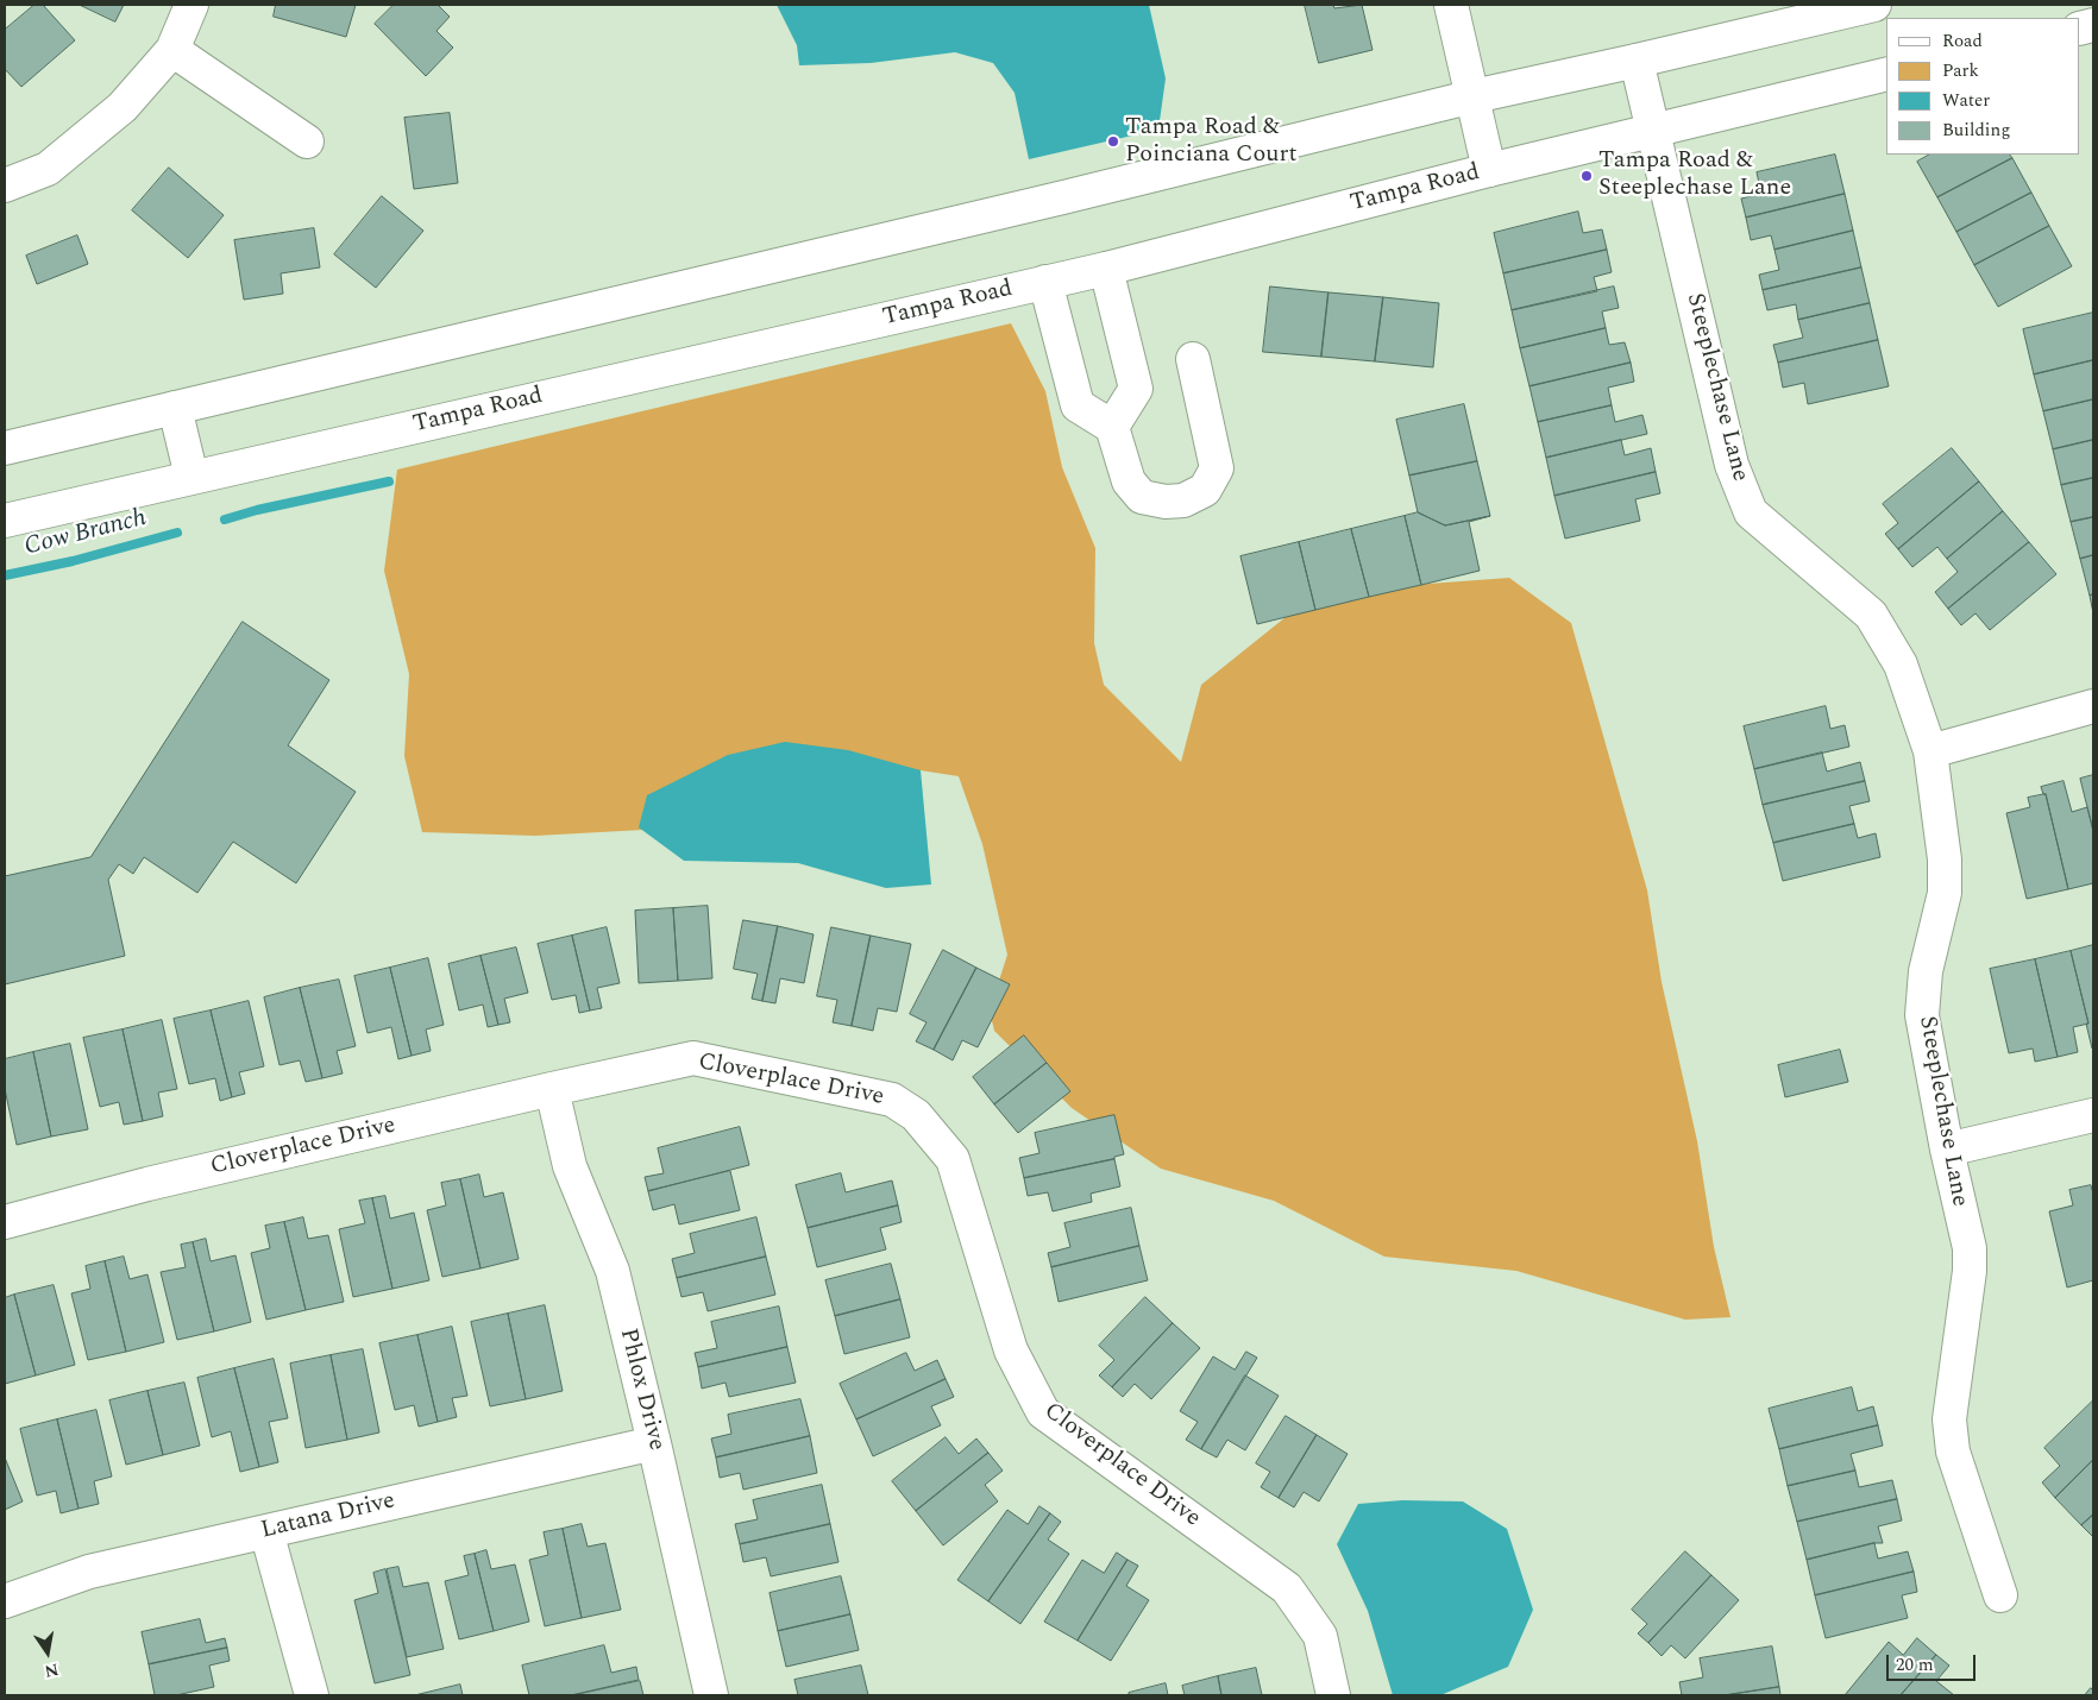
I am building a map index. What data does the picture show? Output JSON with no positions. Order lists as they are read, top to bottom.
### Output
{
  "streets": {
    "street": [
      "Tampa Road",
      "Steeplechase Lane",
      "Cloverplace Drive",
      "Phlox Drive",
      "Latana Drive"
    ]
  },
  "crossings": [
    ["Tampa Road", "Steeplechase Lane"],
    ["Cloverplace Drive", "Phlox Drive"],
    ["Phlox Drive", "Latana Drive"]
  ],
  "water": ["Cow Branch"],
  "places": ["Tampa Road & Poinciana Court", "Tampa Road & Steeplechase Lane"],
  "legend": [
    "Road",
    "Park",
    "Water",
    "Building"
  ],
  "scale_bar": "20 m",
  "north": "bottom"
}
